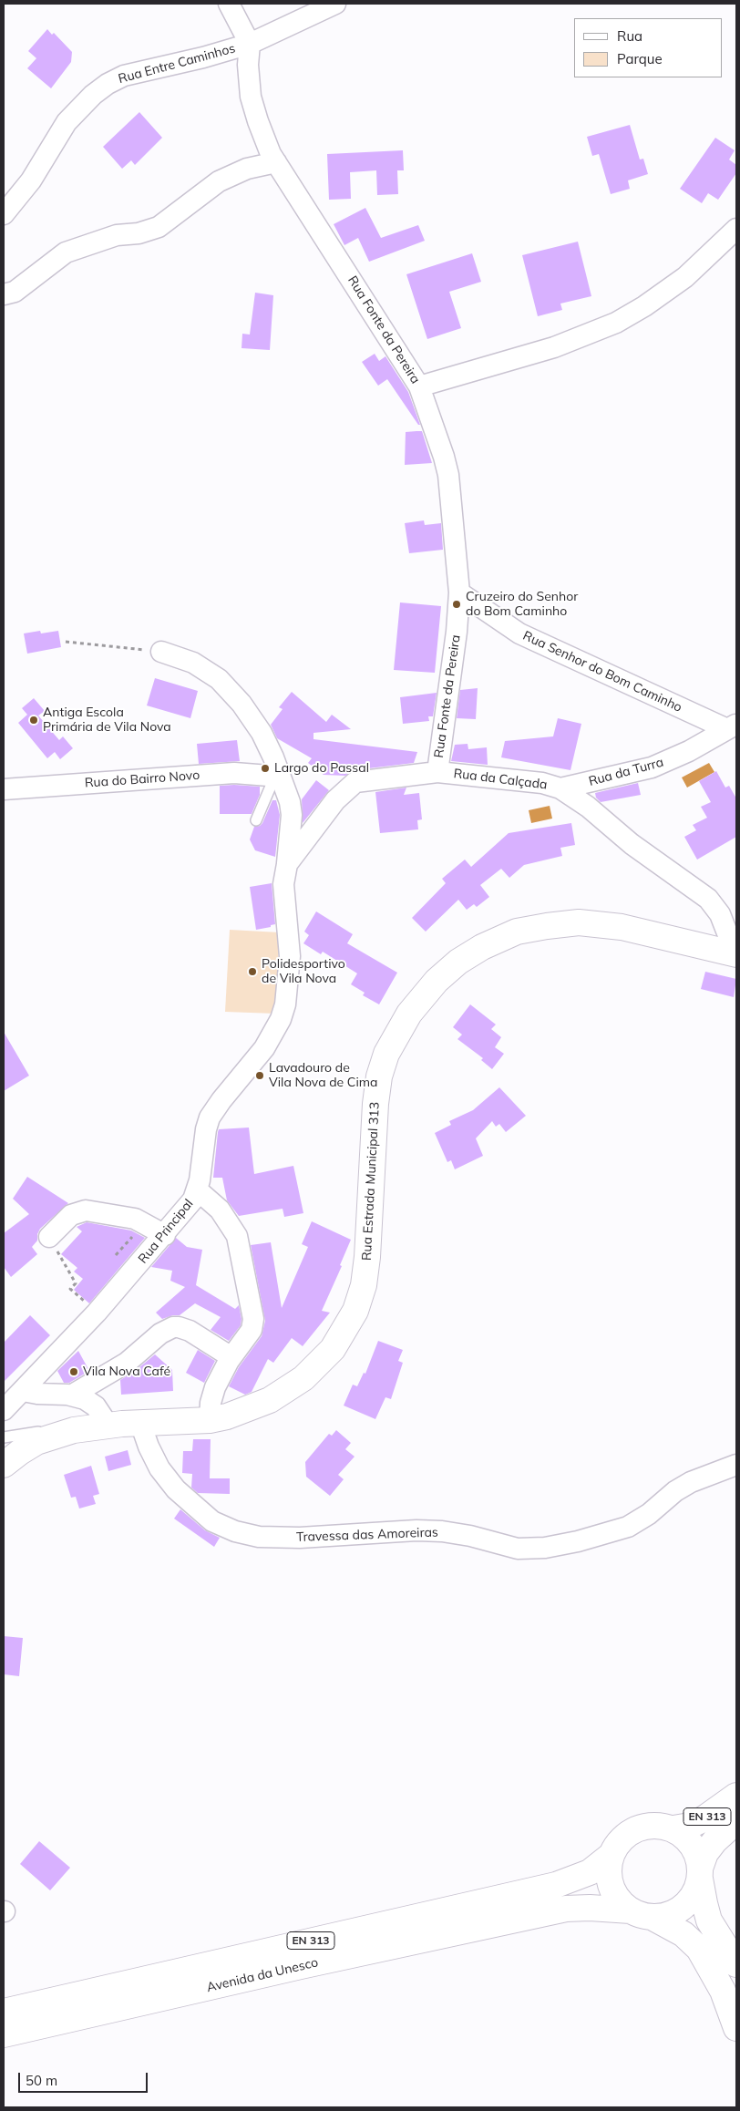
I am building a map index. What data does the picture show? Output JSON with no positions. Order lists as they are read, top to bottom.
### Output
{
  "streets": {
    "main road": ["Rua Estrada Municipal 313", "EN 313", "Avenida da Unesco"],
    "street": [
      "Rua Entre Caminhos",
      "Rua Fonte da Pereira",
      "Rua Senhor do Bom Caminho",
      "Rua da Turra",
      "Rua do Bairro Novo",
      "Rua da Calçada",
      "Rua Principal",
      "Travessa das Amoreiras"
    ]
  },
  "crossings": [
    ["Rua Entre Caminhos", "Rua Fonte da Pereira"],
    ["Rua Fonte da Pereira", "Rua Senhor do Bom Caminho"],
    ["Rua Fonte da Pereira", "Rua da Calçada"],
    ["Rua Senhor do Bom Caminho", "Rua da Turra"],
    ["Rua da Turra", "Rua da Calçada"],
    ["Rua da Calçada", "Rua Estrada Municipal 313"],
    ["Rua da Calçada", "Rua Principal"],
    ["Rua Estrada Municipal 313", "Travessa das Amoreiras"],
    ["EN 313", "Avenida da Unesco"]
  ],
  "places": [
    "Cruzeiro do Senhor do Bom Caminho",
    "Antiga Escola Primária de Vila Nova",
    "Largo do Passal",
    "Polidesportivo de Vila Nova",
    "Lavadouro de Vila Nova de Cima",
    "Vila Nova Café"
  ],
  "legend": ["Rua", "Parque"],
  "scale_bar": "50 m"
}
